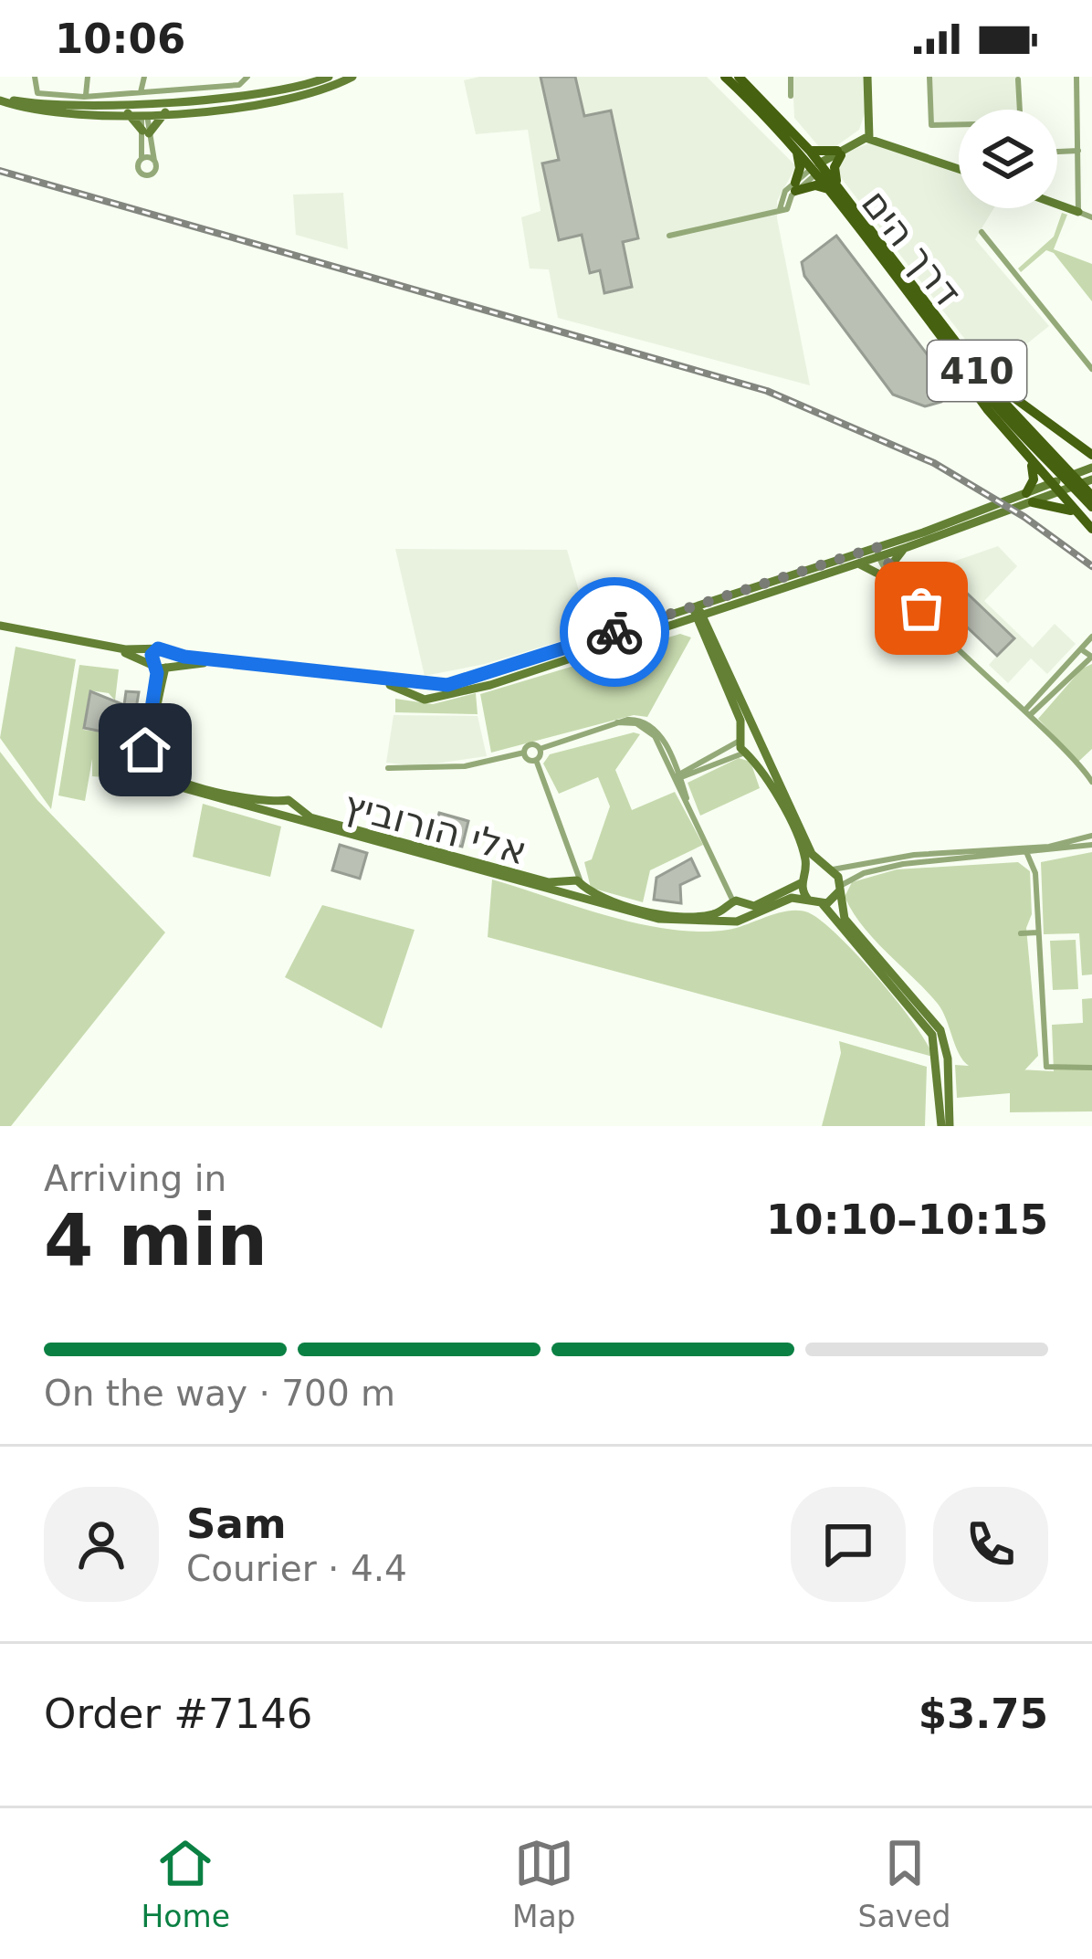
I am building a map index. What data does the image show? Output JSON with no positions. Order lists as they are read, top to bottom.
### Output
{
  "streets": {
    "main road": ["דרך הים", "410"],
    "street": ["אלי הורוביץ"]
  },
  "page": {
    "status": "10:06",
    "heading": ["4 min", "Arriving in", "10:10–10:15"],
    "panel": [
      "Sam",
      "Courier · 4.4",
      "Order #7146",
      "$3.75"
    ],
    "bar": "On the way · 700 m",
    "tabs": ["Home", "Map", "Saved"]
  }
}
